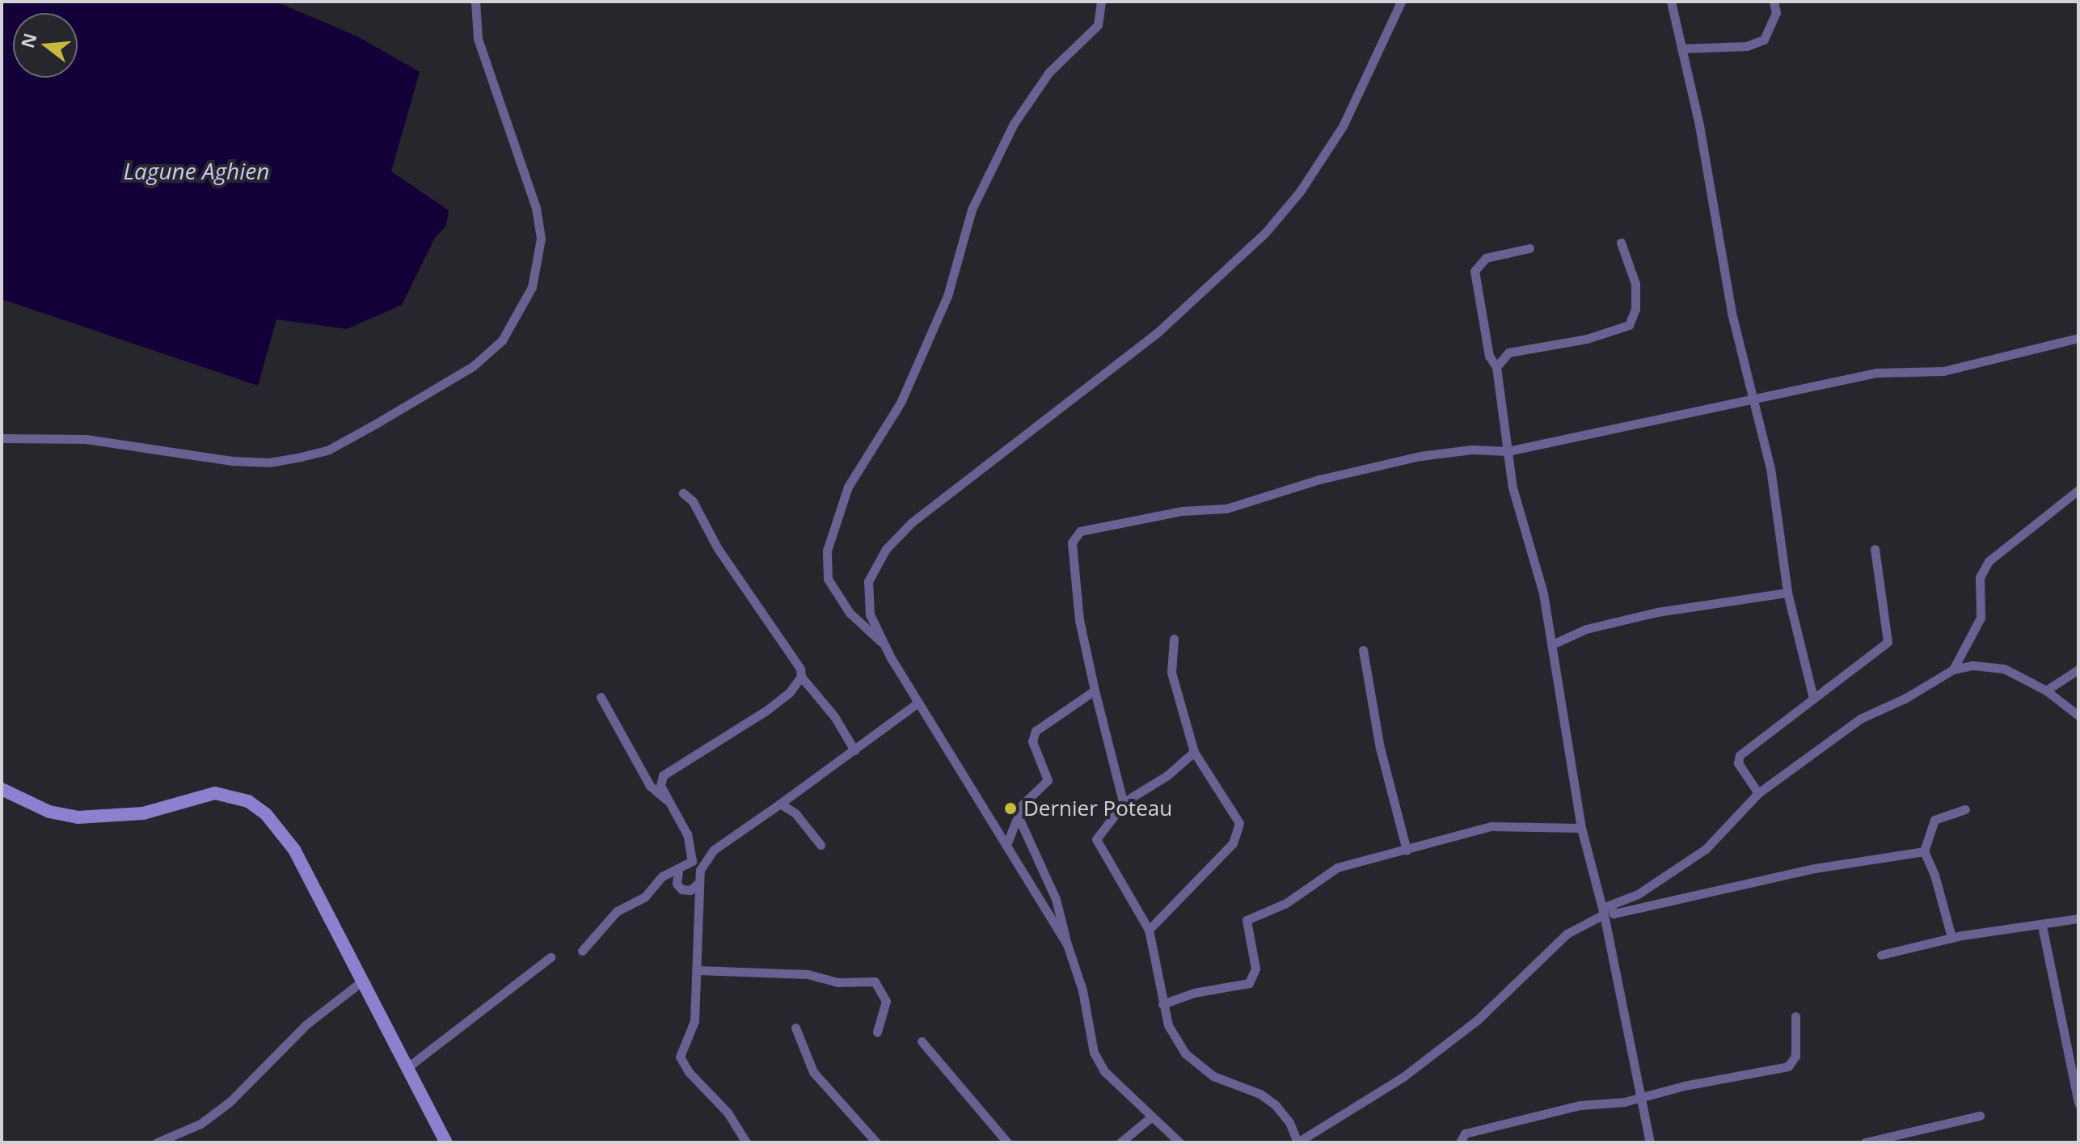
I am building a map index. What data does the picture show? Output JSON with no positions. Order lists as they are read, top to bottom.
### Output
{
  "water": ["Lagune Aghien"],
  "places": ["Dernier Poteau"],
  "north": "left"
}
